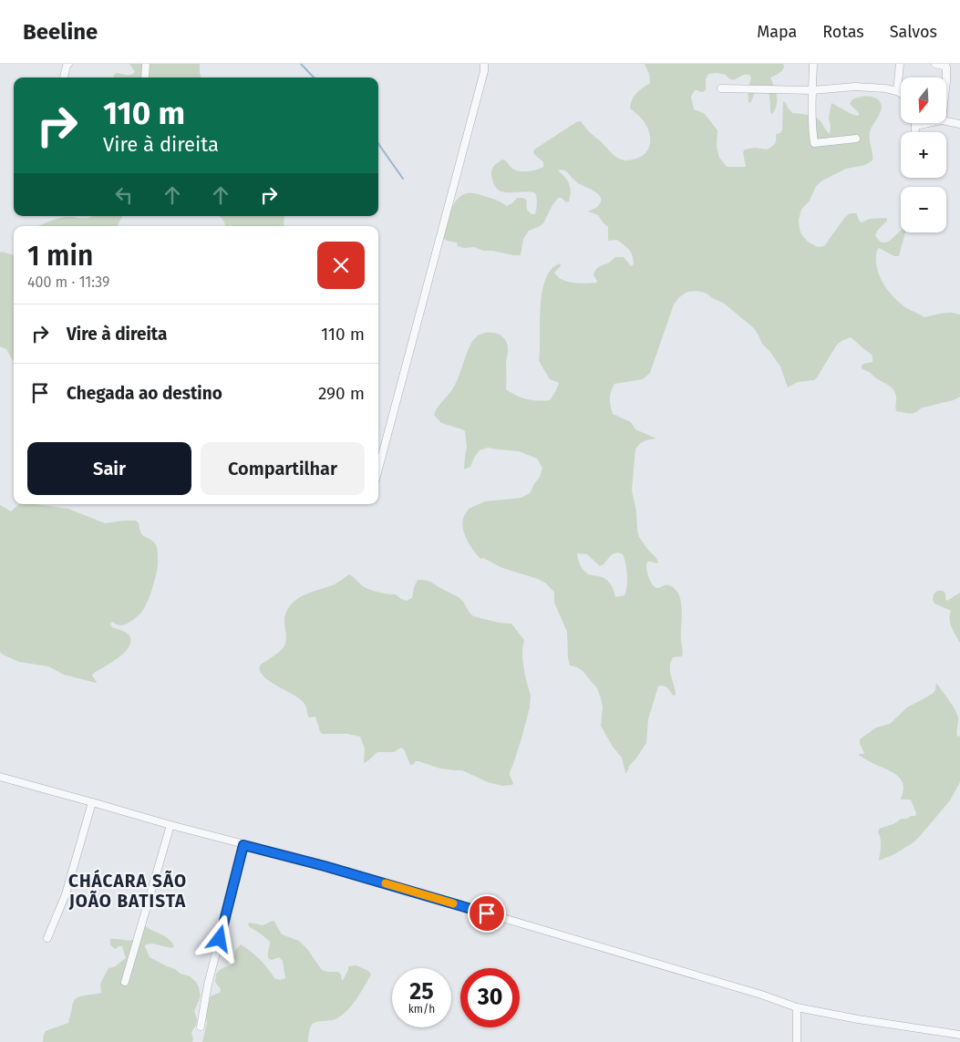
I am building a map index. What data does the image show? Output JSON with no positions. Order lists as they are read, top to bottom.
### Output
{
  "districts": ["CHÁCARA SÃO JOÃO BATISTA"],
  "north": "bottom",
  "page": {
    "header": "Beeline",
    "nav": ["Mapa", "Rotas", "Salvos"],
    "map_buttons": ["+", "−"],
    "turn": ["110 m", "Vire à direita"],
    "heading": ["1 min", "400 m · 11:39"],
    "list": [
      {
        "name": "Vire à direita",
        "value": "110 m"
      },
      {
        "name": "Chegada ao destino",
        "value": "290 m"
      }
    ],
    "buttons": ["Sair", "Compartilhar"],
    "speed": "25 km/h",
    "limit": "30"
  }
}
